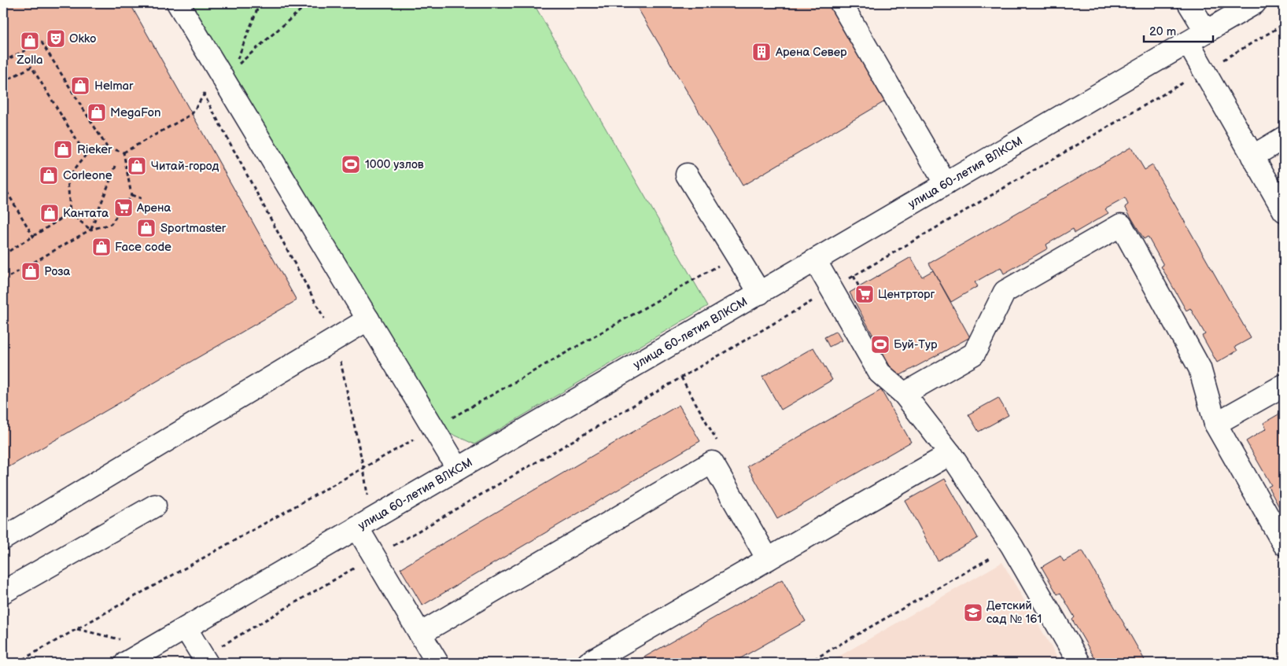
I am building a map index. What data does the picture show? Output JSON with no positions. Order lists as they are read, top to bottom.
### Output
{
  "streets": {
    "street": ["улица 60-летия ВЛКСМ"]
  },
  "places": {
    "theatre": ["Okko"],
    "shop": [
      "Zolla",
      "Helmar",
      "MegaFon",
      "Rieker",
      "Читай-город",
      "Corleone",
      "Кантата",
      "Sportmaster",
      "Face code",
      "Роза"
    ],
    "building": ["Арена Север"],
    "sports": ["1000 узлов", "Буй-Тур"],
    "supermarket": ["Арена", "Центрторг"],
    "school or university": ["Детский сад № 161"]
  },
  "scale_bar": "20 m"
}
